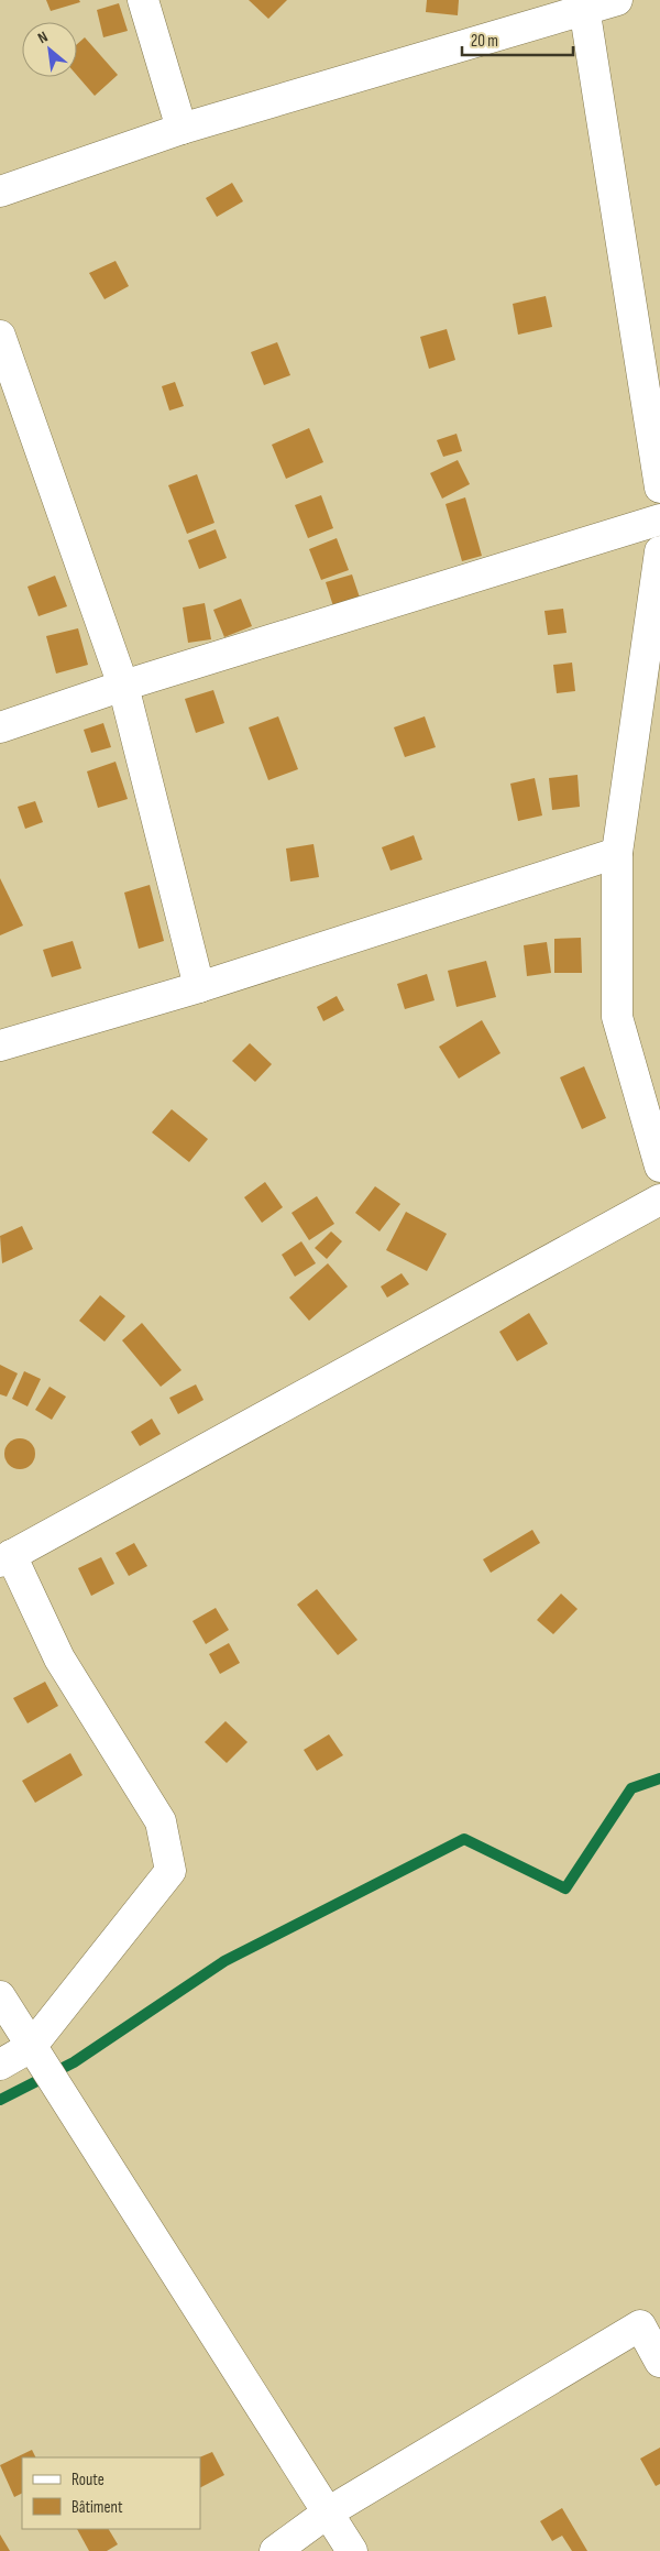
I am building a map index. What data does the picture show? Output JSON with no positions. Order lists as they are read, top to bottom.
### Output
{
  "legend": ["Route", "Bâtiment"],
  "scale_bar": "20 m",
  "north": "top left"
}
